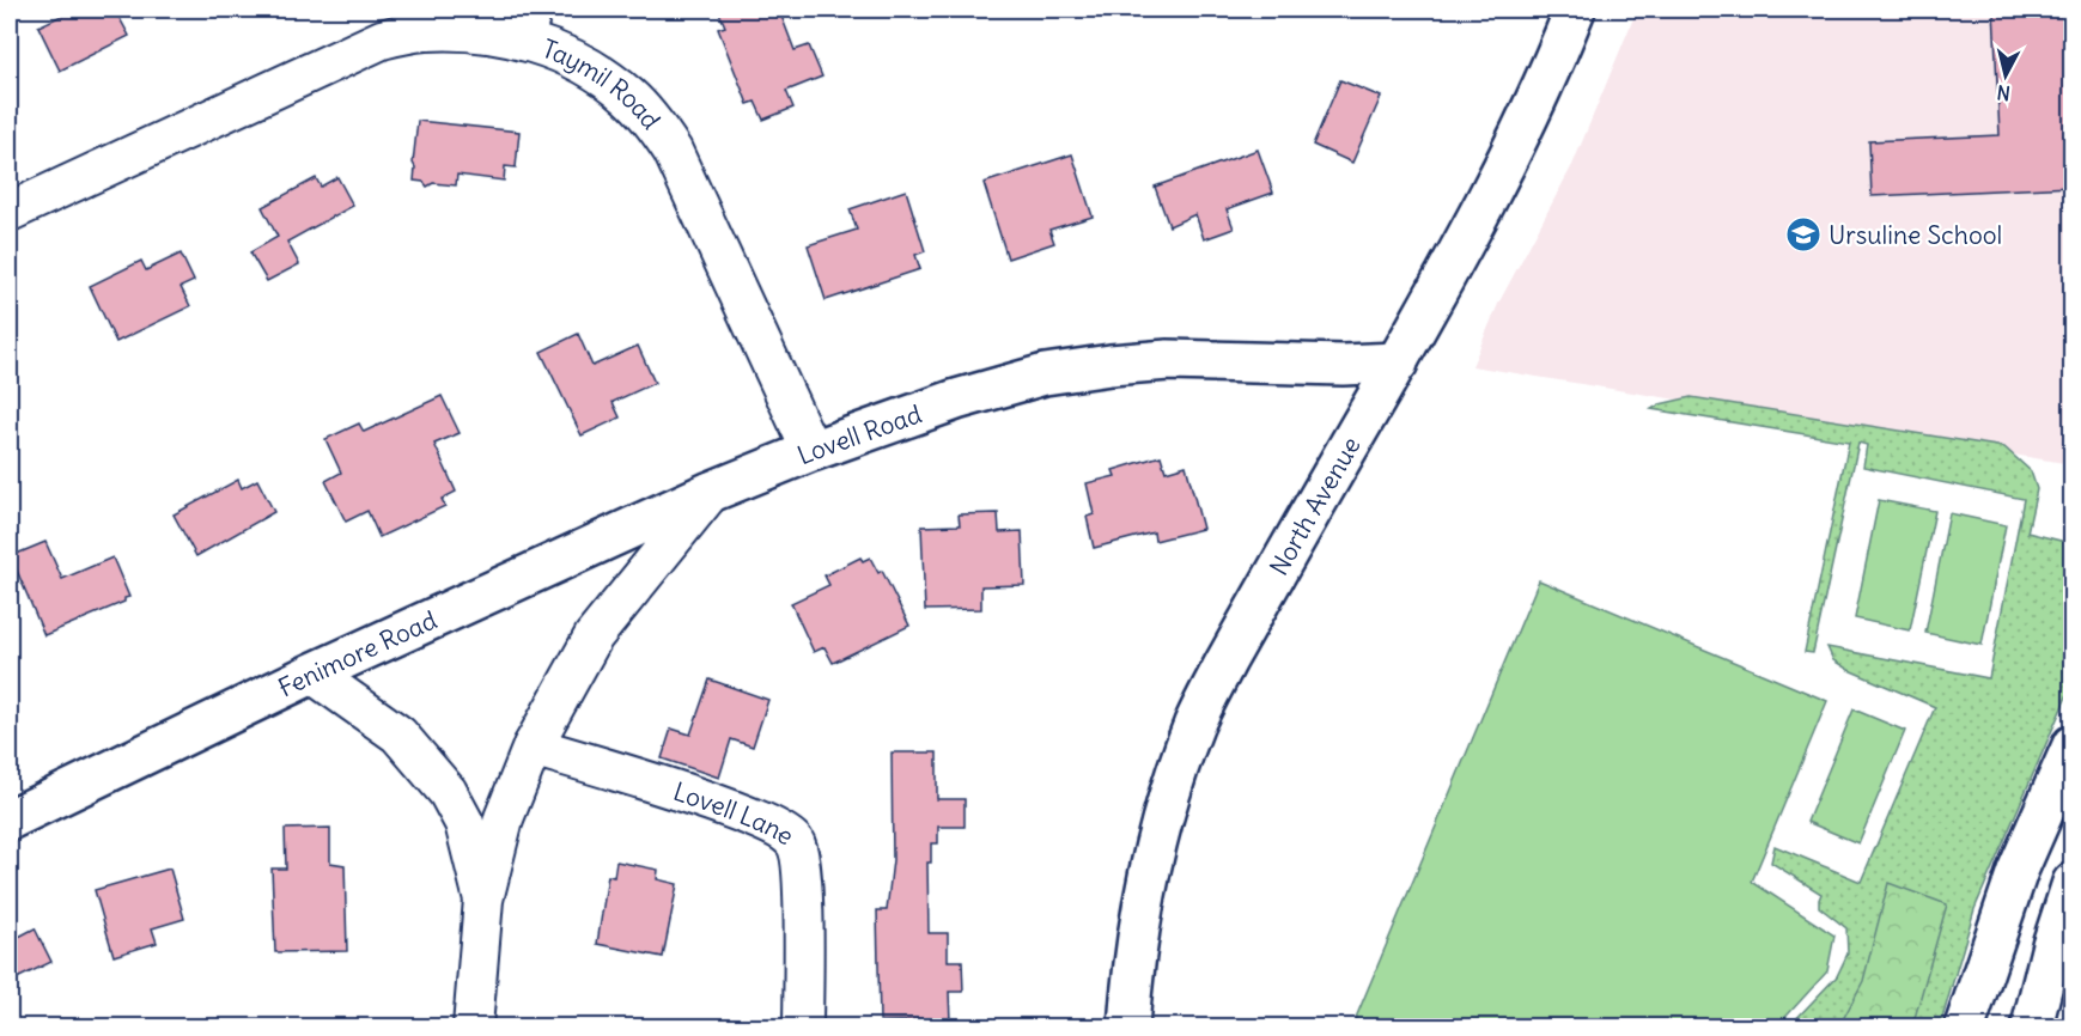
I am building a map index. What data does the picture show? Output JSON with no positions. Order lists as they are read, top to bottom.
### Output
{
  "streets": {
    "main road": ["Lovell Road", "North Avenue", "Fenimore Road"],
    "street": ["Taymil Road", "Lovell Lane"]
  },
  "crossings": [
    ["Taymil Road", "Lovell Road"],
    ["Lovell Road", "North Avenue"],
    ["Lovell Road", "Fenimore Road"],
    ["Lovell Road", "Lovell Lane"]
  ],
  "places": {
    "school or university": ["Ursuline School"]
  },
  "north": "bottom"
}
